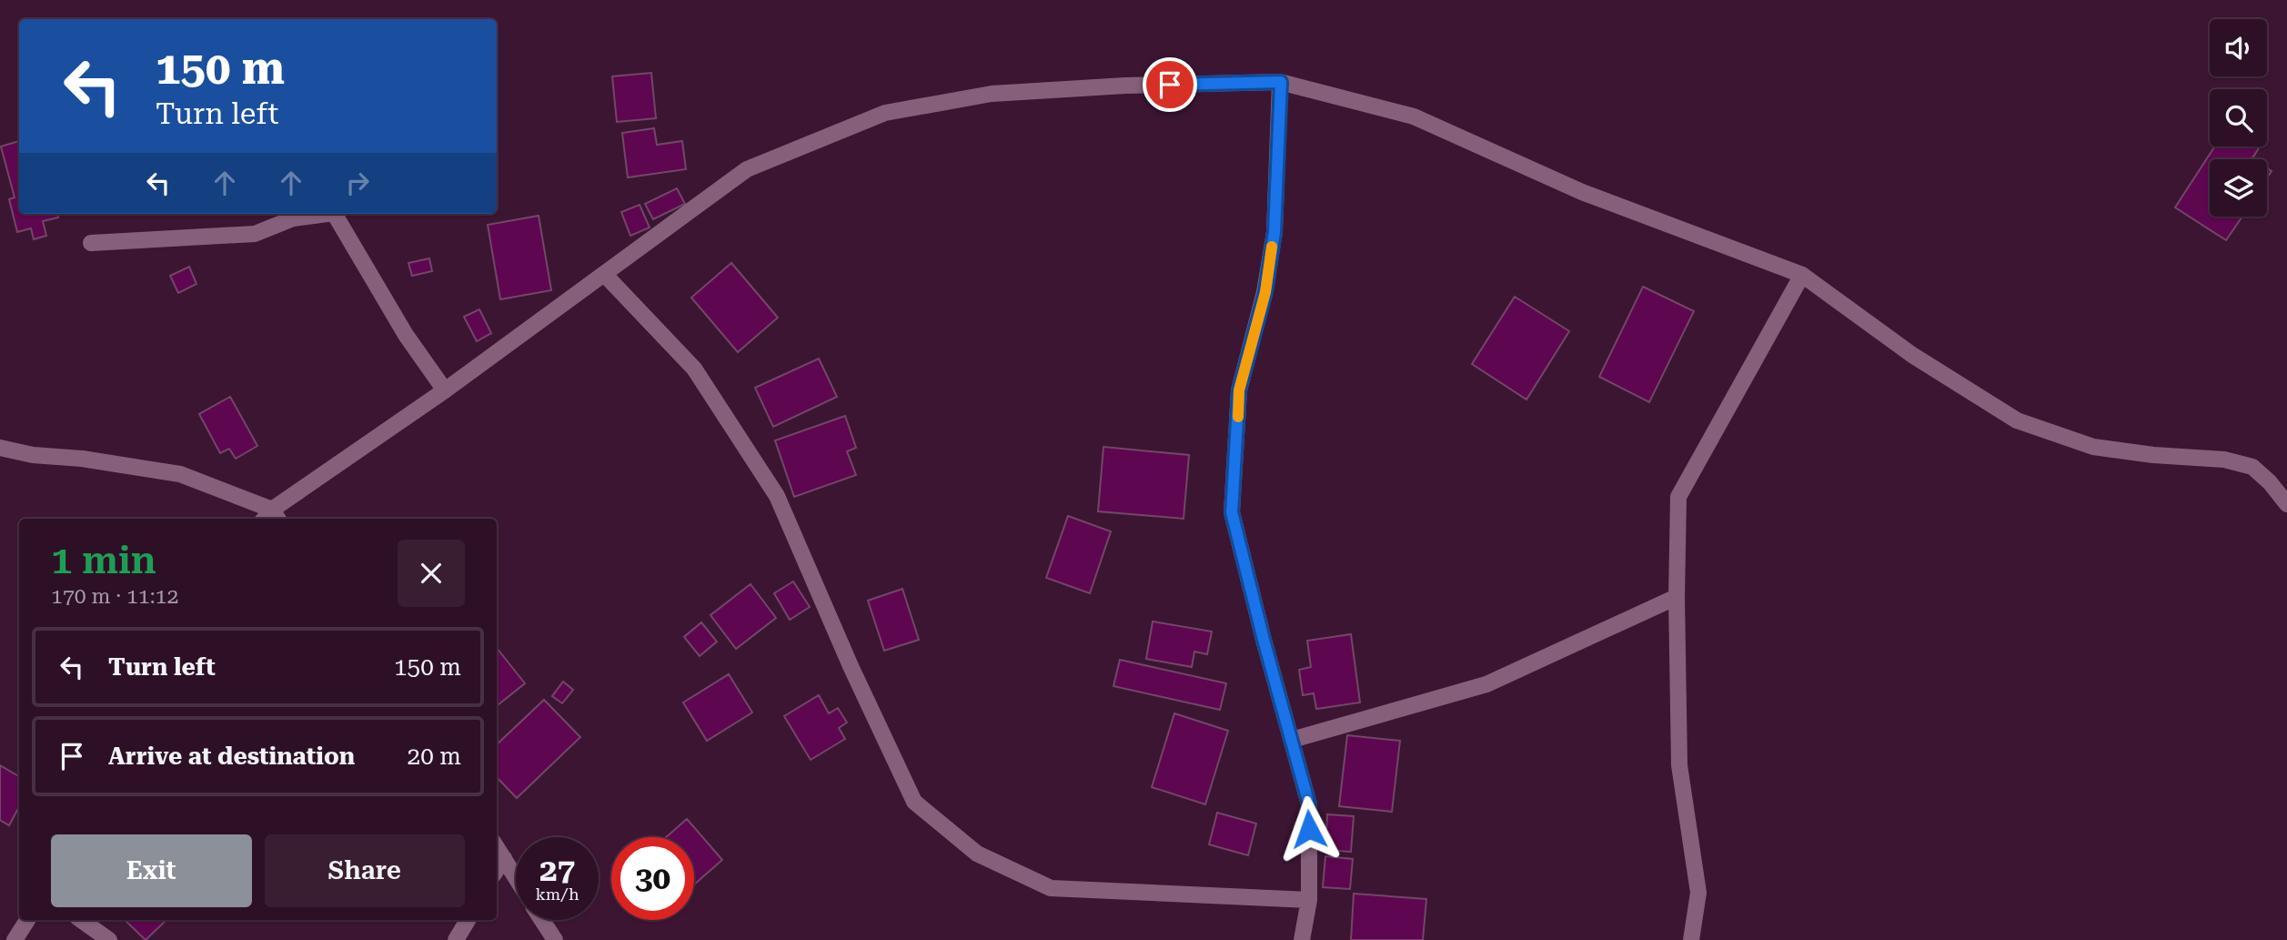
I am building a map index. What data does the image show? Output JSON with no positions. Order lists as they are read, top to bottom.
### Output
{
  "page": {
    "turn": ["150 m", "Turn left"],
    "heading": ["1 min", "170 m · 11:12"],
    "list": [
      {
        "name": "Turn left",
        "value": "150 m"
      },
      {
        "name": "Arrive at destination",
        "value": "20 m"
      }
    ],
    "buttons": ["Exit", "Share"],
    "speed": "27 km/h",
    "limit": "30"
  }
}
